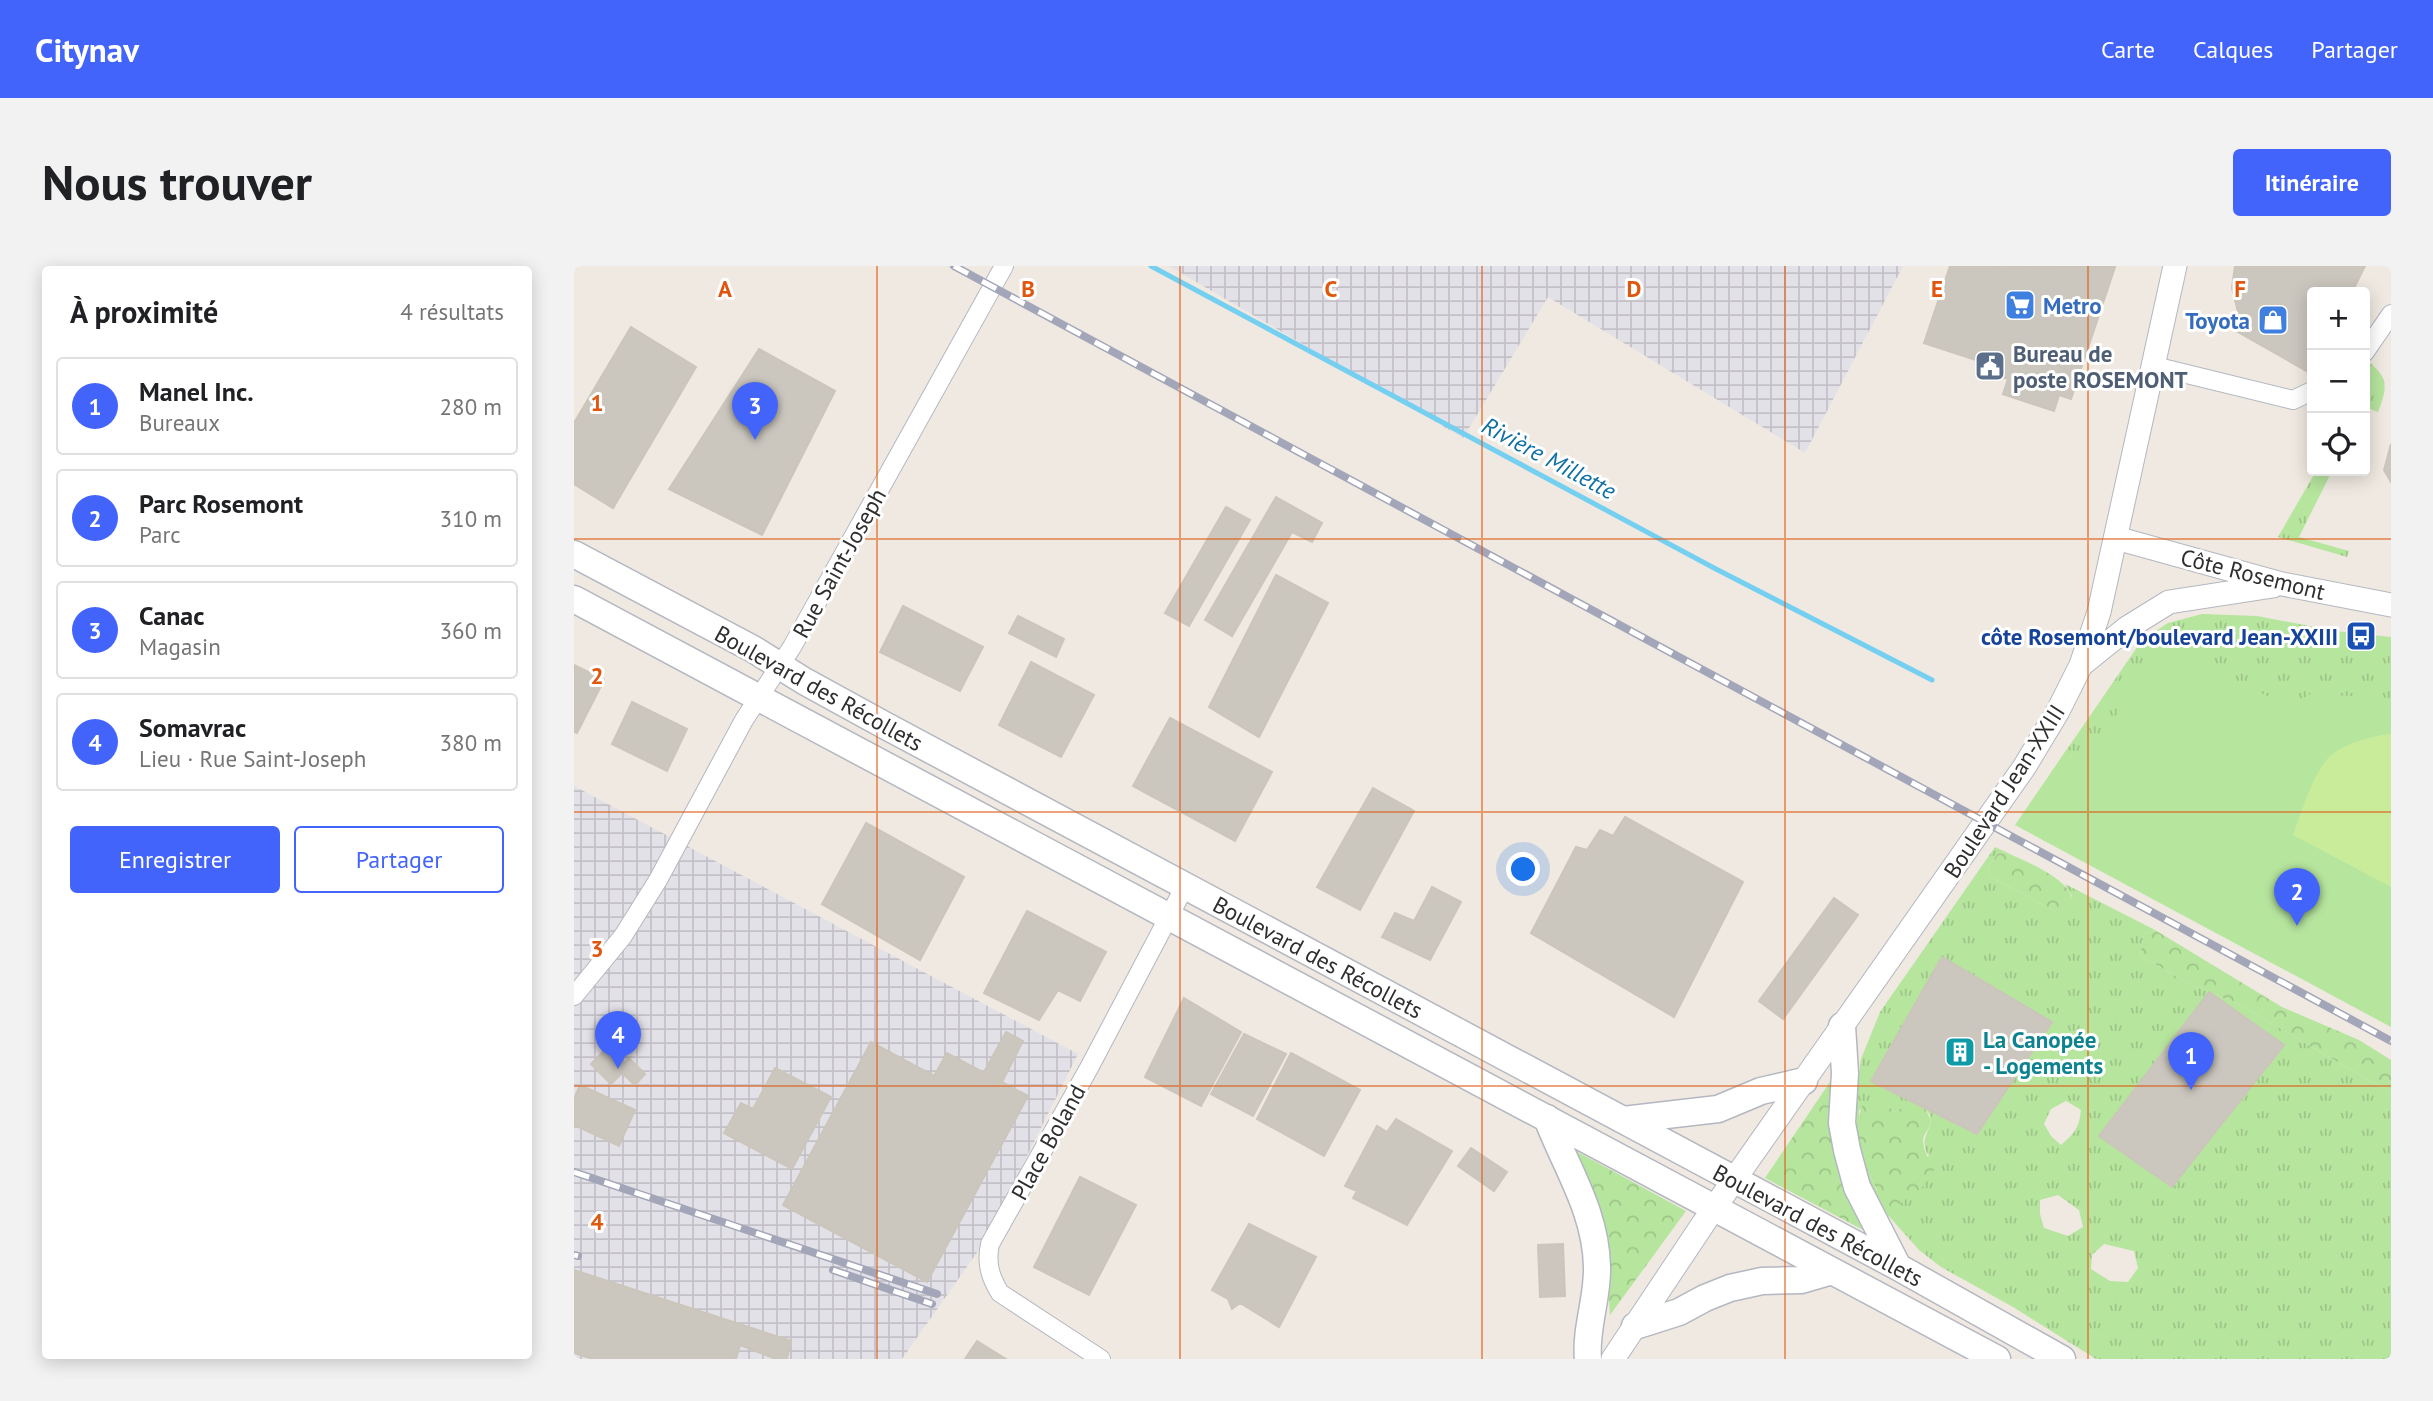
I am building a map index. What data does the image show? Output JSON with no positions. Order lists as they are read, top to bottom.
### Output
{
  "streets": {
    "main road": ["Boulevard des Récollets"],
    "street": [
      "Rue Saint-Joseph",
      "Côte Rosemont",
      "Boulevard Jean-XXIII",
      "Place Boland"
    ]
  },
  "crossings": [
    ["Rue Saint-Joseph", "Boulevard des Récollets"],
    ["Côte Rosemont", "Boulevard Jean-XXIII"],
    ["Boulevard des Récollets", "Boulevard Jean-XXIII"],
    ["Boulevard des Récollets", "Place Boland"]
  ],
  "water": ["Rivière Millette"],
  "places": {
    "supermarket": ["Metro"],
    "shop": ["Toyota"],
    "public building": ["Bureau de poste ROSEMONT"],
    "bus stop": ["côte Rosemont/boulevard Jean-XXIII"],
    "building": ["La Canopée - Logements"]
  },
  "page": {
    "header": "Citynav",
    "nav": ["Carte", "Calques", "Partager"],
    "buttons": [
      "Itinéraire",
      ["Enregistrer", "Partager"]
    ],
    "title": "Nous trouver",
    "heading": ["À proximité", "4 résultats"],
    "map_buttons": ["+", "−"],
    "list": [
      {
        "mark": "1",
        "name": "Manel Inc.",
        "note": "Bureaux",
        "value": "280 m"
      },
      {
        "mark": "2",
        "name": "Parc Rosemont",
        "note": "Parc",
        "value": "310 m"
      },
      {
        "mark": "3",
        "name": "Canac",
        "note": "Magasin",
        "value": "360 m"
      },
      {
        "mark": "4",
        "name": "Somavrac",
        "note": "Lieu · Rue Saint-Joseph",
        "value": "380 m"
      }
    ],
    "pins": [
      "3",
      "2",
      "4",
      "1"
    ]
  },
  "grid": {
    "columns": [
      "A",
      "B",
      "C",
      "D",
      "E",
      "F"
    ],
    "rows": [
      "1",
      "2",
      "3",
      "4"
    ]
  }
}
